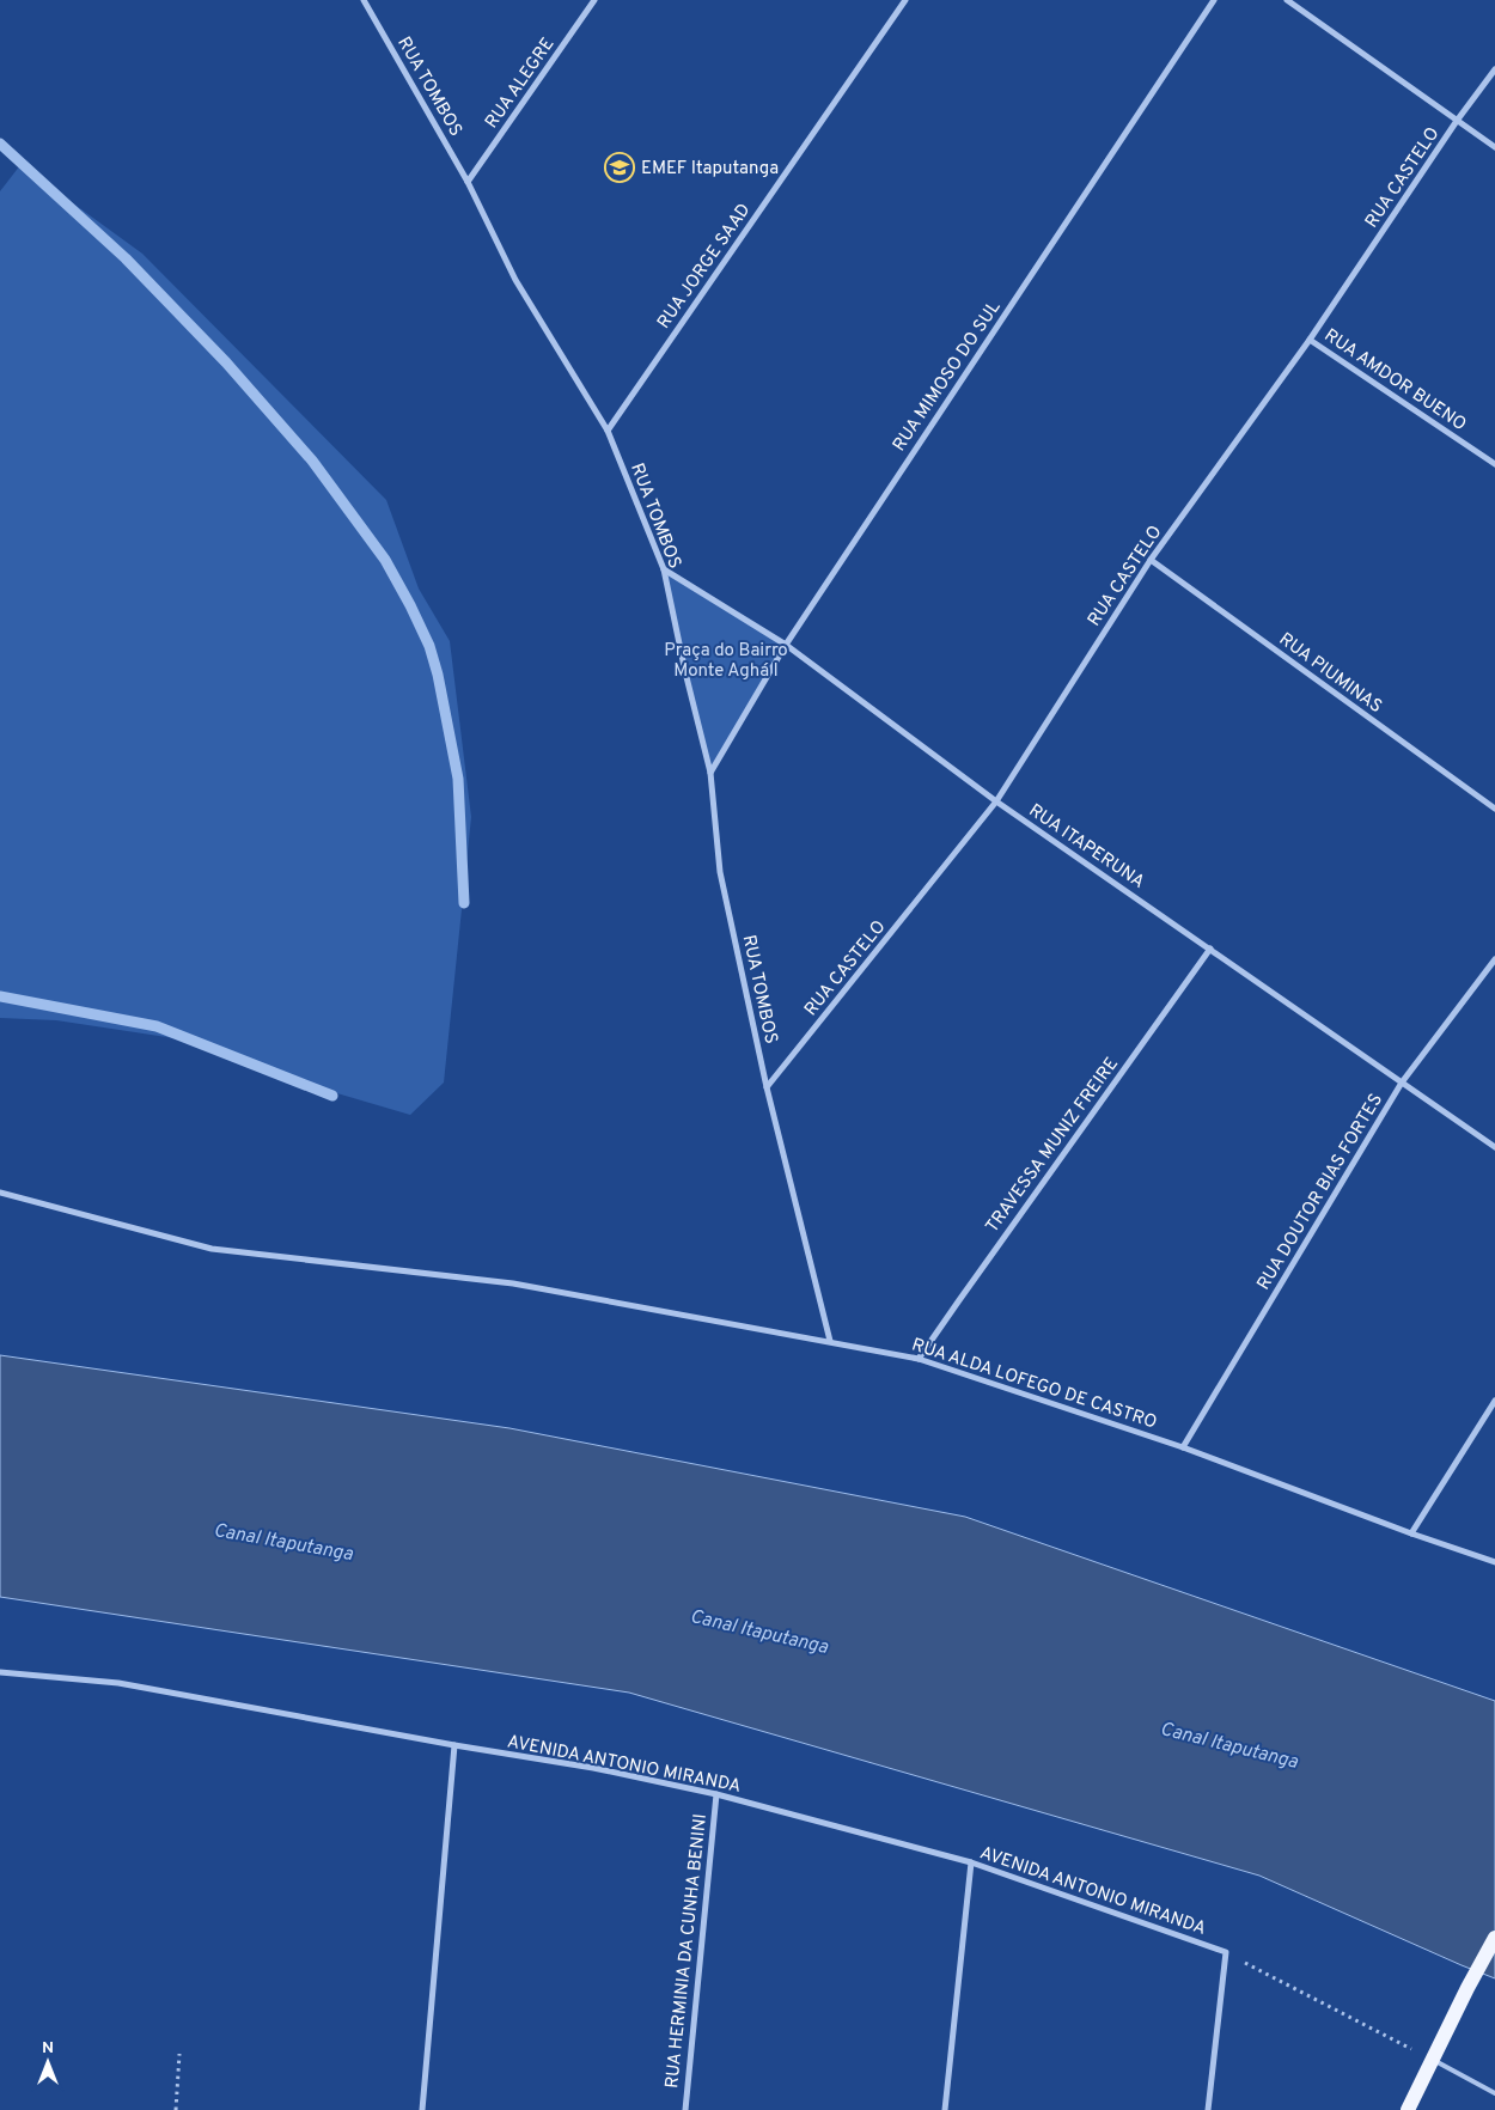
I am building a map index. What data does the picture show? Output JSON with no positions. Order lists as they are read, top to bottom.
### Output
{
  "streets": {
    "street": [
      "RUA ALEGRE",
      "RUA TOMBOS",
      "RUA CASTELO",
      "RUA JORGE SAAD",
      "RUA MIMOSO DO SUL",
      "RUA AMDOR BUENO",
      "RUA PIUMINAS",
      "RUA ITAPERUNA",
      "TRAVESSA MUNIZ FREIRE",
      "RUA DOUTOR BIAS FORTES",
      "RUA ALDA LOFEGO DE CASTRO",
      "AVENIDA ANTONIO MIRANDA",
      "RUA HERMINIA DA CUNHA BENINI"
    ]
  },
  "crossings": [
    ["RUA ALEGRE", "RUA TOMBOS"],
    ["RUA TOMBOS", "RUA CASTELO"],
    ["RUA TOMBOS", "RUA JORGE SAAD"],
    ["RUA TOMBOS", "RUA MIMOSO DO SUL"],
    ["RUA TOMBOS", "RUA ITAPERUNA"],
    ["RUA TOMBOS", "RUA ALDA LOFEGO DE CASTRO"],
    ["RUA CASTELO", "RUA AMDOR BUENO"],
    ["RUA CASTELO", "RUA PIUMINAS"],
    ["RUA CASTELO", "RUA ITAPERUNA"],
    ["RUA MIMOSO DO SUL", "RUA ITAPERUNA"],
    ["RUA ITAPERUNA", "TRAVESSA MUNIZ FREIRE"],
    ["RUA ITAPERUNA", "RUA DOUTOR BIAS FORTES"],
    ["TRAVESSA MUNIZ FREIRE", "RUA ALDA LOFEGO DE CASTRO"],
    ["RUA DOUTOR BIAS FORTES", "RUA ALDA LOFEGO DE CASTRO"],
    ["AVENIDA ANTONIO MIRANDA", "RUA HERMINIA DA CUNHA BENINI"]
  ],
  "water": ["Canal Itaputanga"],
  "parks": ["Praça do Bairro Monte Aghá I"],
  "places": {
    "school or university": ["EMEF Itaputanga"]
  },
  "north": "top"
}
